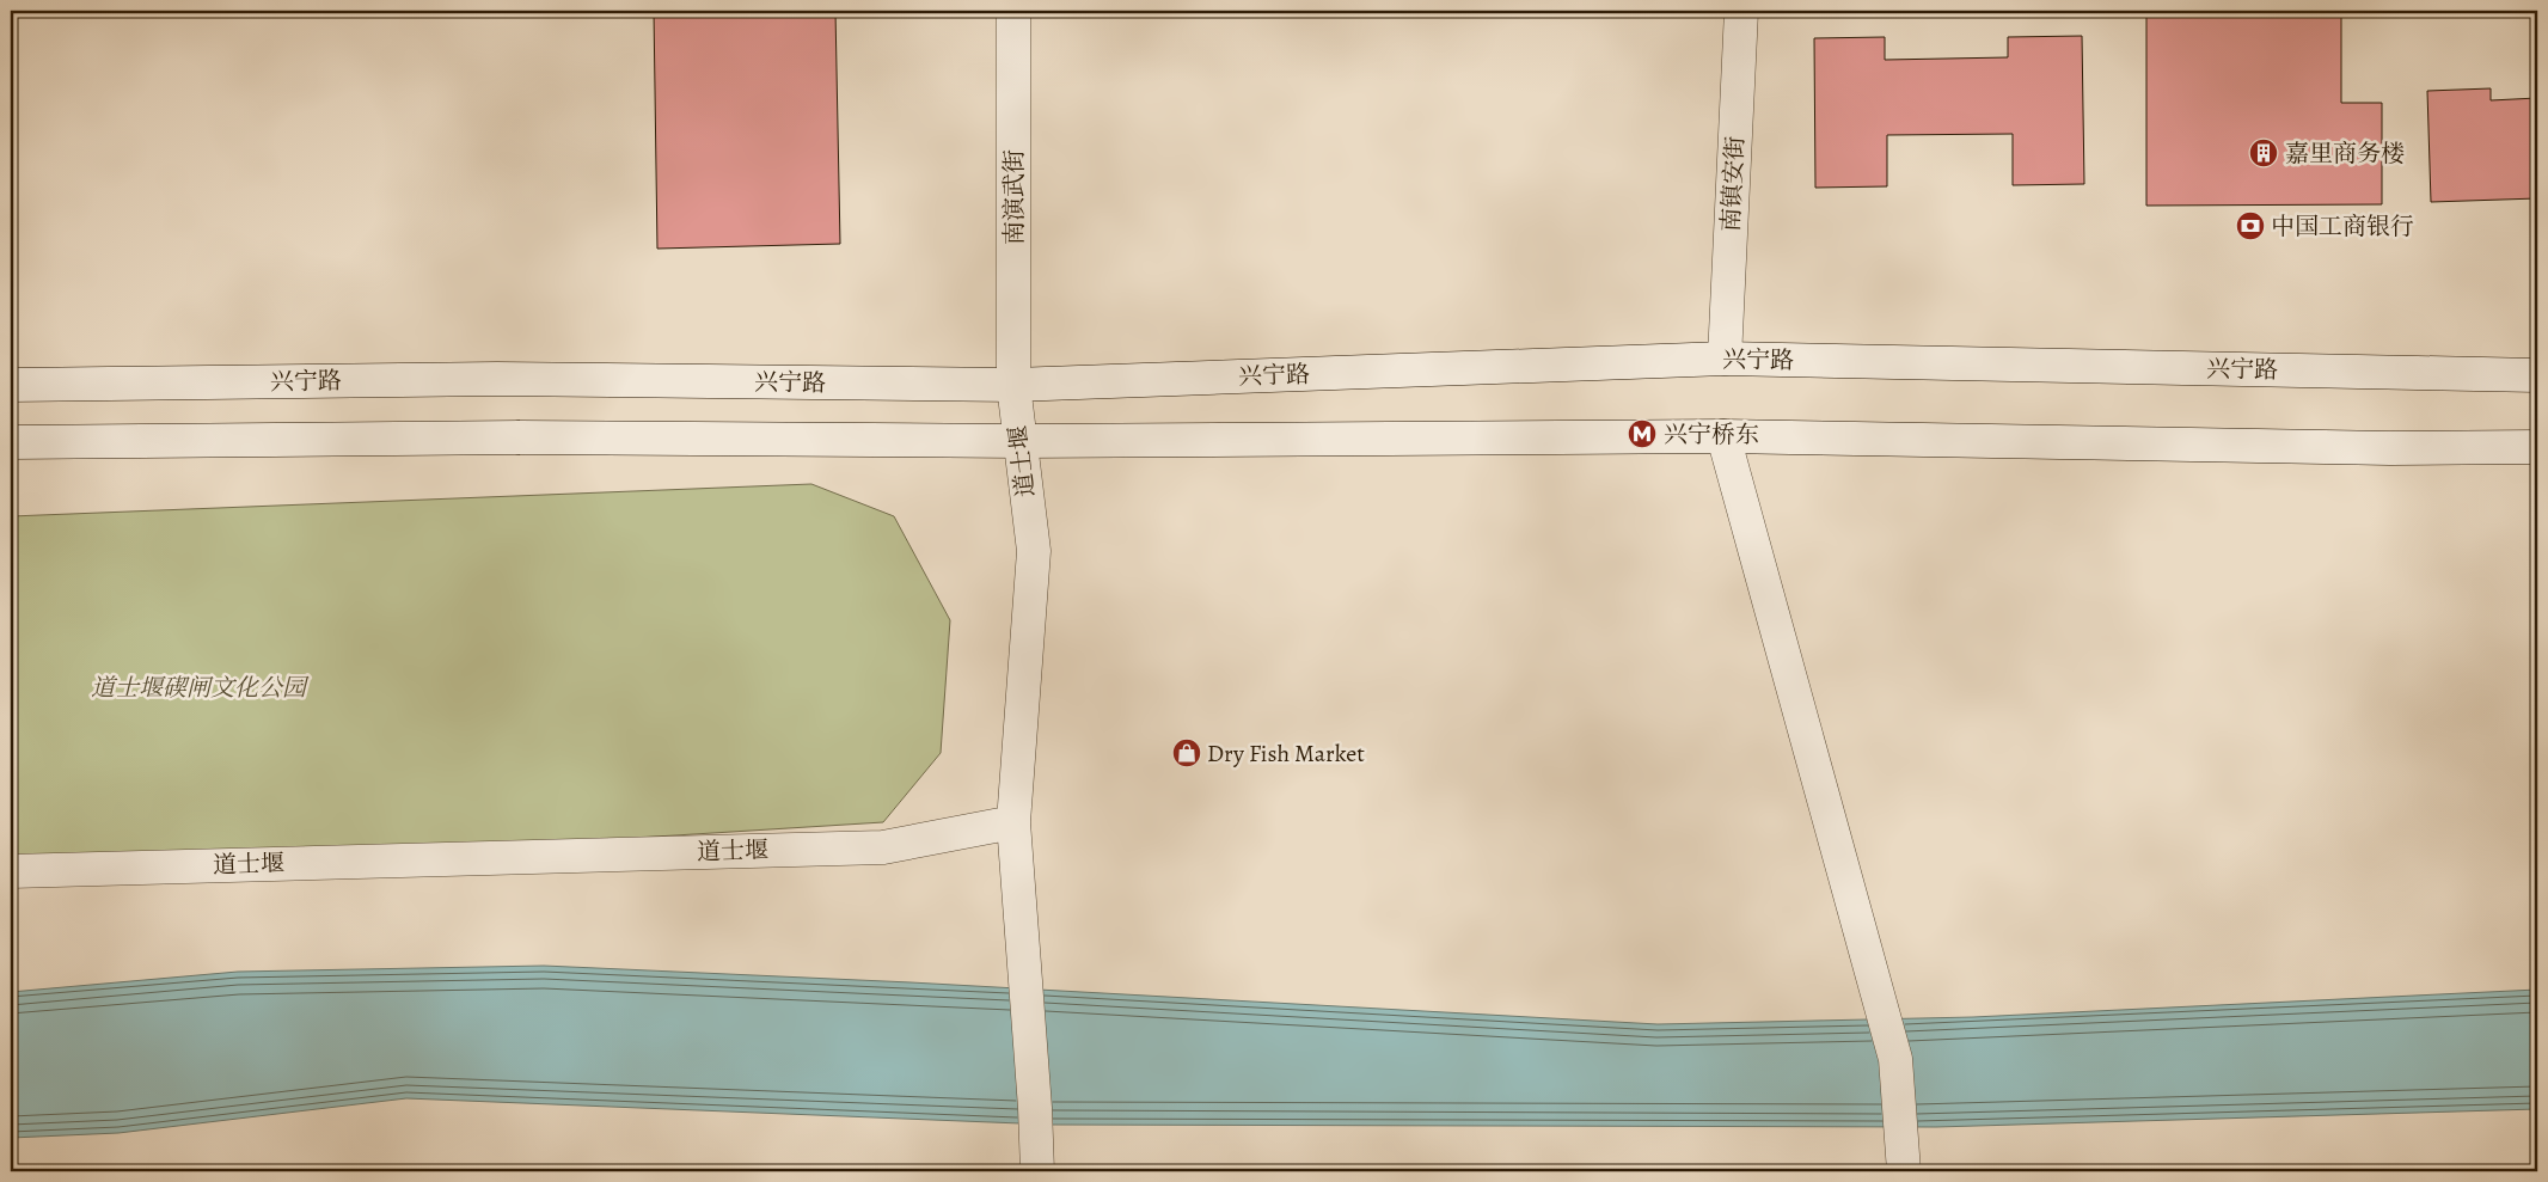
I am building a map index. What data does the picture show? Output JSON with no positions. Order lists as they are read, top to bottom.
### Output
{
  "streets": {
    "main road": [
      "南镇安街",
      "南演武街",
      "兴宁路",
      "道士堰"
    ]
  },
  "crossings": [
    ["南镇安街", "兴宁路"],
    ["南演武街", "兴宁路"],
    ["南演武街", "道士堰"],
    ["兴宁路", "道士堰"]
  ],
  "parks": ["道士堰碶闸文化公园"],
  "places": {
    "building": ["嘉里商务楼"],
    "bank": ["中国工商银行"],
    "metro station": ["兴宁桥东"],
    "shop": ["Dry Fish Market"]
  }
}
